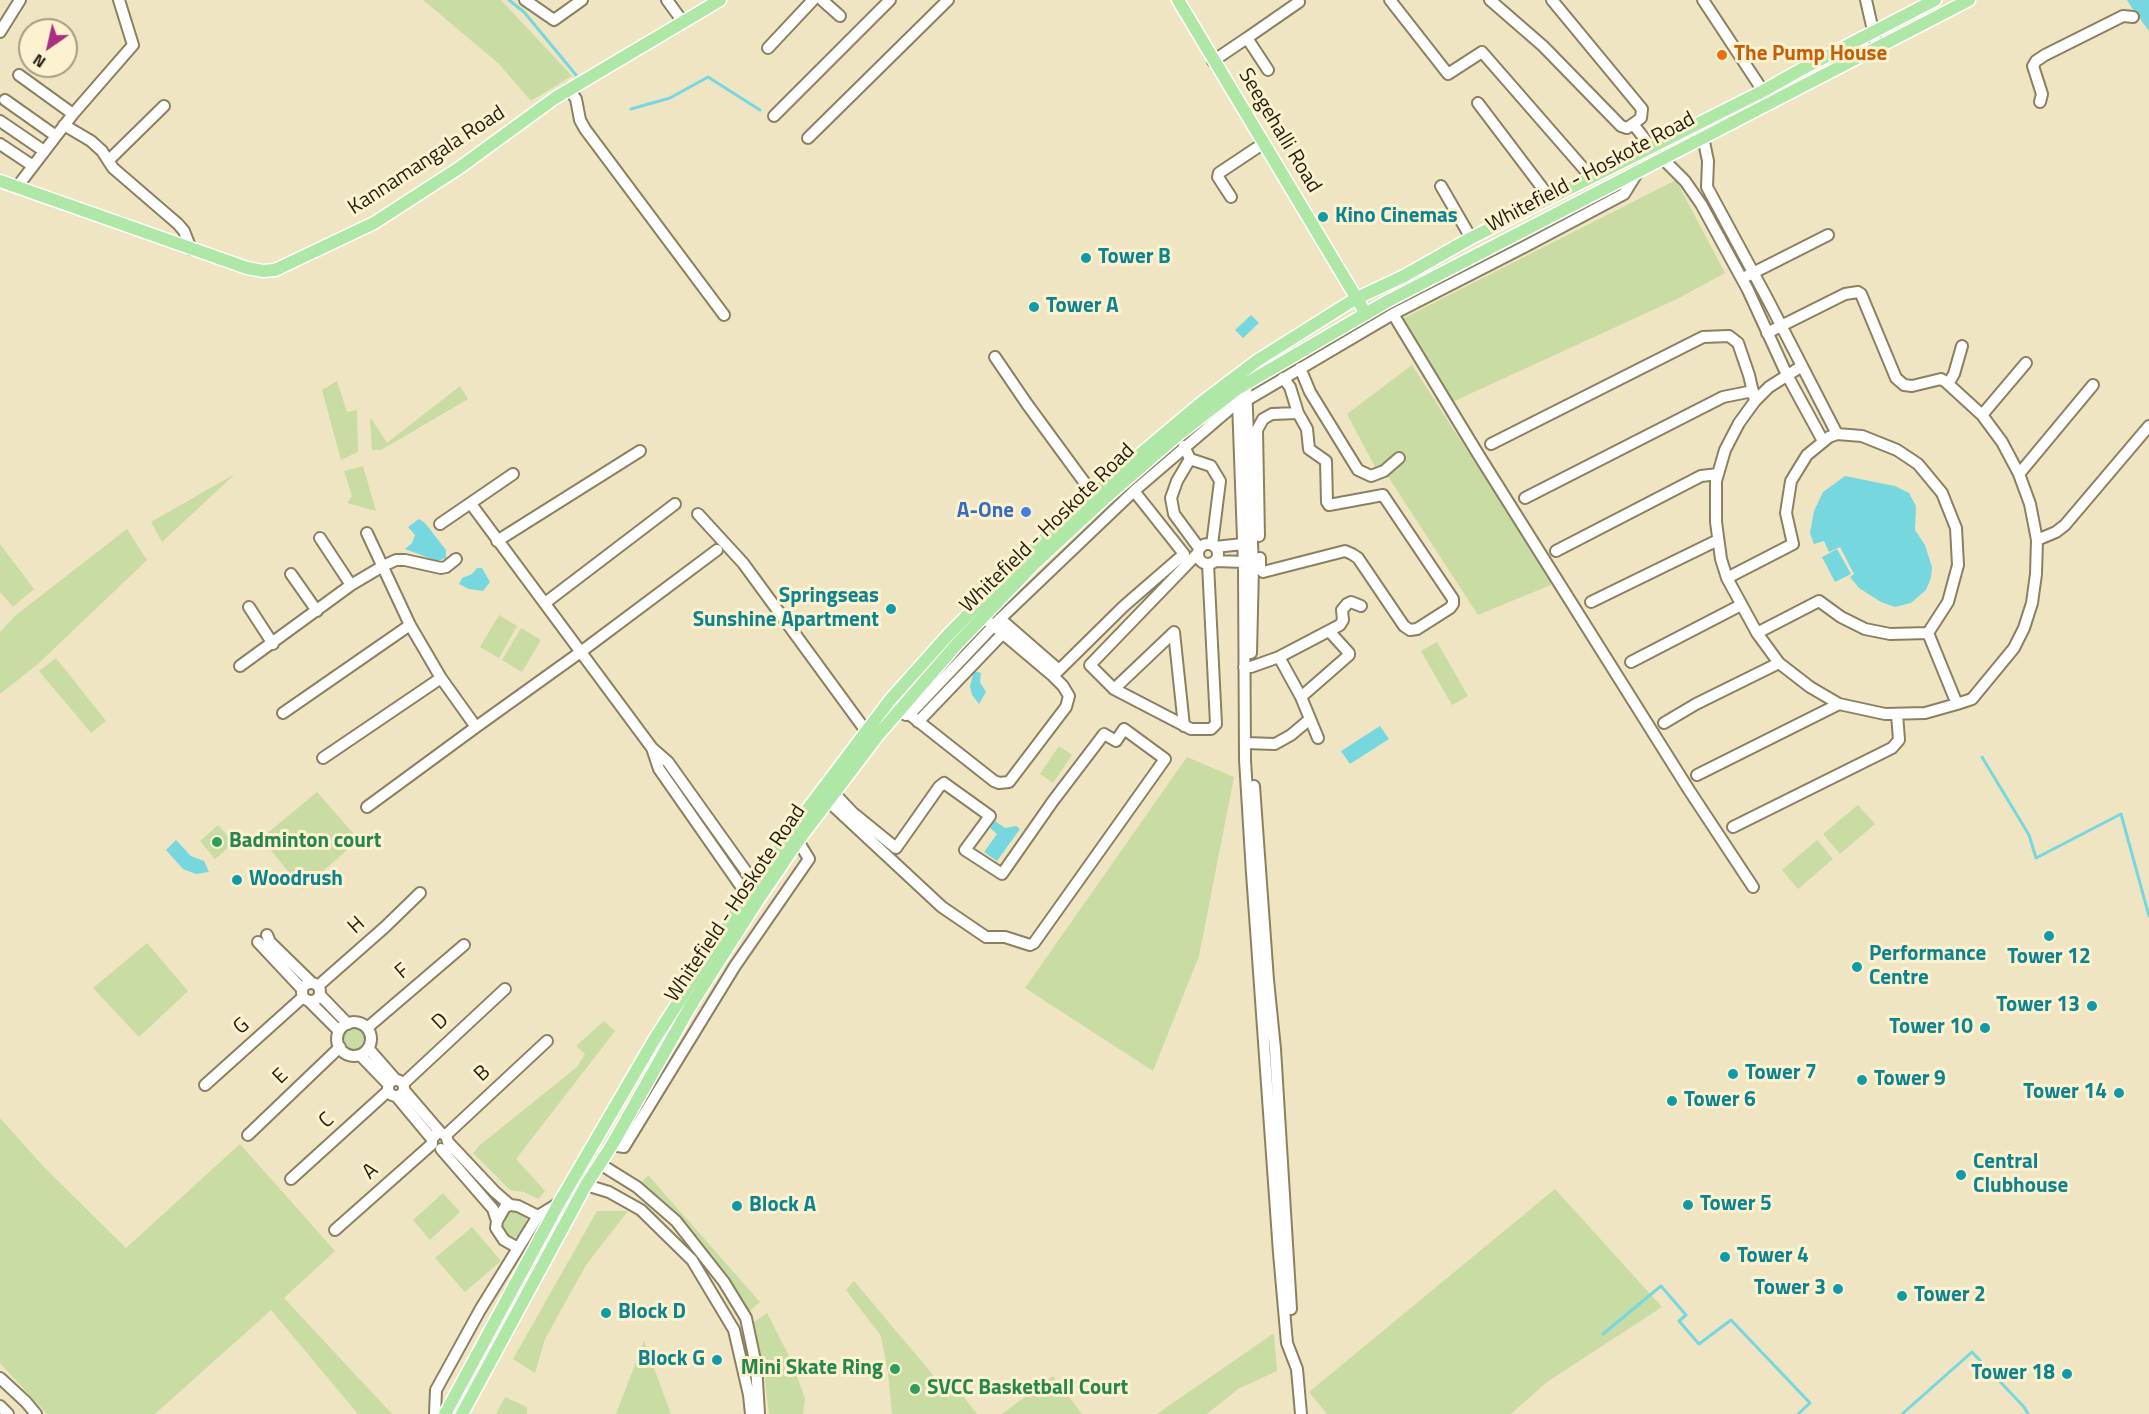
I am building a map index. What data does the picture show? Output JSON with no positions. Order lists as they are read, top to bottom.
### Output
{
  "streets": {
    "main road": ["Seegehalli Road", "Kannamangala Road", "Whitefield - Hoskote Road"],
    "street": [
      "H",
      "F",
      "D",
      "G",
      "B",
      "E",
      "C",
      "A"
    ]
  },
  "crossings": [
    ["Seegehalli Road", "Whitefield - Hoskote Road"],
    ["H", "G"],
    ["F", "E"],
    ["D", "C"],
    ["B", "A"]
  ],
  "places": [
    "The Pump House",
    "Kino Cinemas",
    "Tower B",
    "Tower A",
    "A-One",
    "Springseas Sunshine Apartment",
    "Badminton court",
    "Woodrush",
    "Tower 12",
    "Performance Centre",
    "Tower 13",
    "Tower 10",
    "Tower 7",
    "Tower 9",
    "Tower 14",
    "Tower 6",
    "Central Clubhouse",
    "Tower 5",
    "Block A",
    "Tower 4",
    "Tower 3",
    "Tower 2",
    "Block D",
    "Block G",
    "Mini Skate Ring",
    "Tower 18",
    "SVCC Basketball Court"
  ],
  "north": "bottom left"
}
